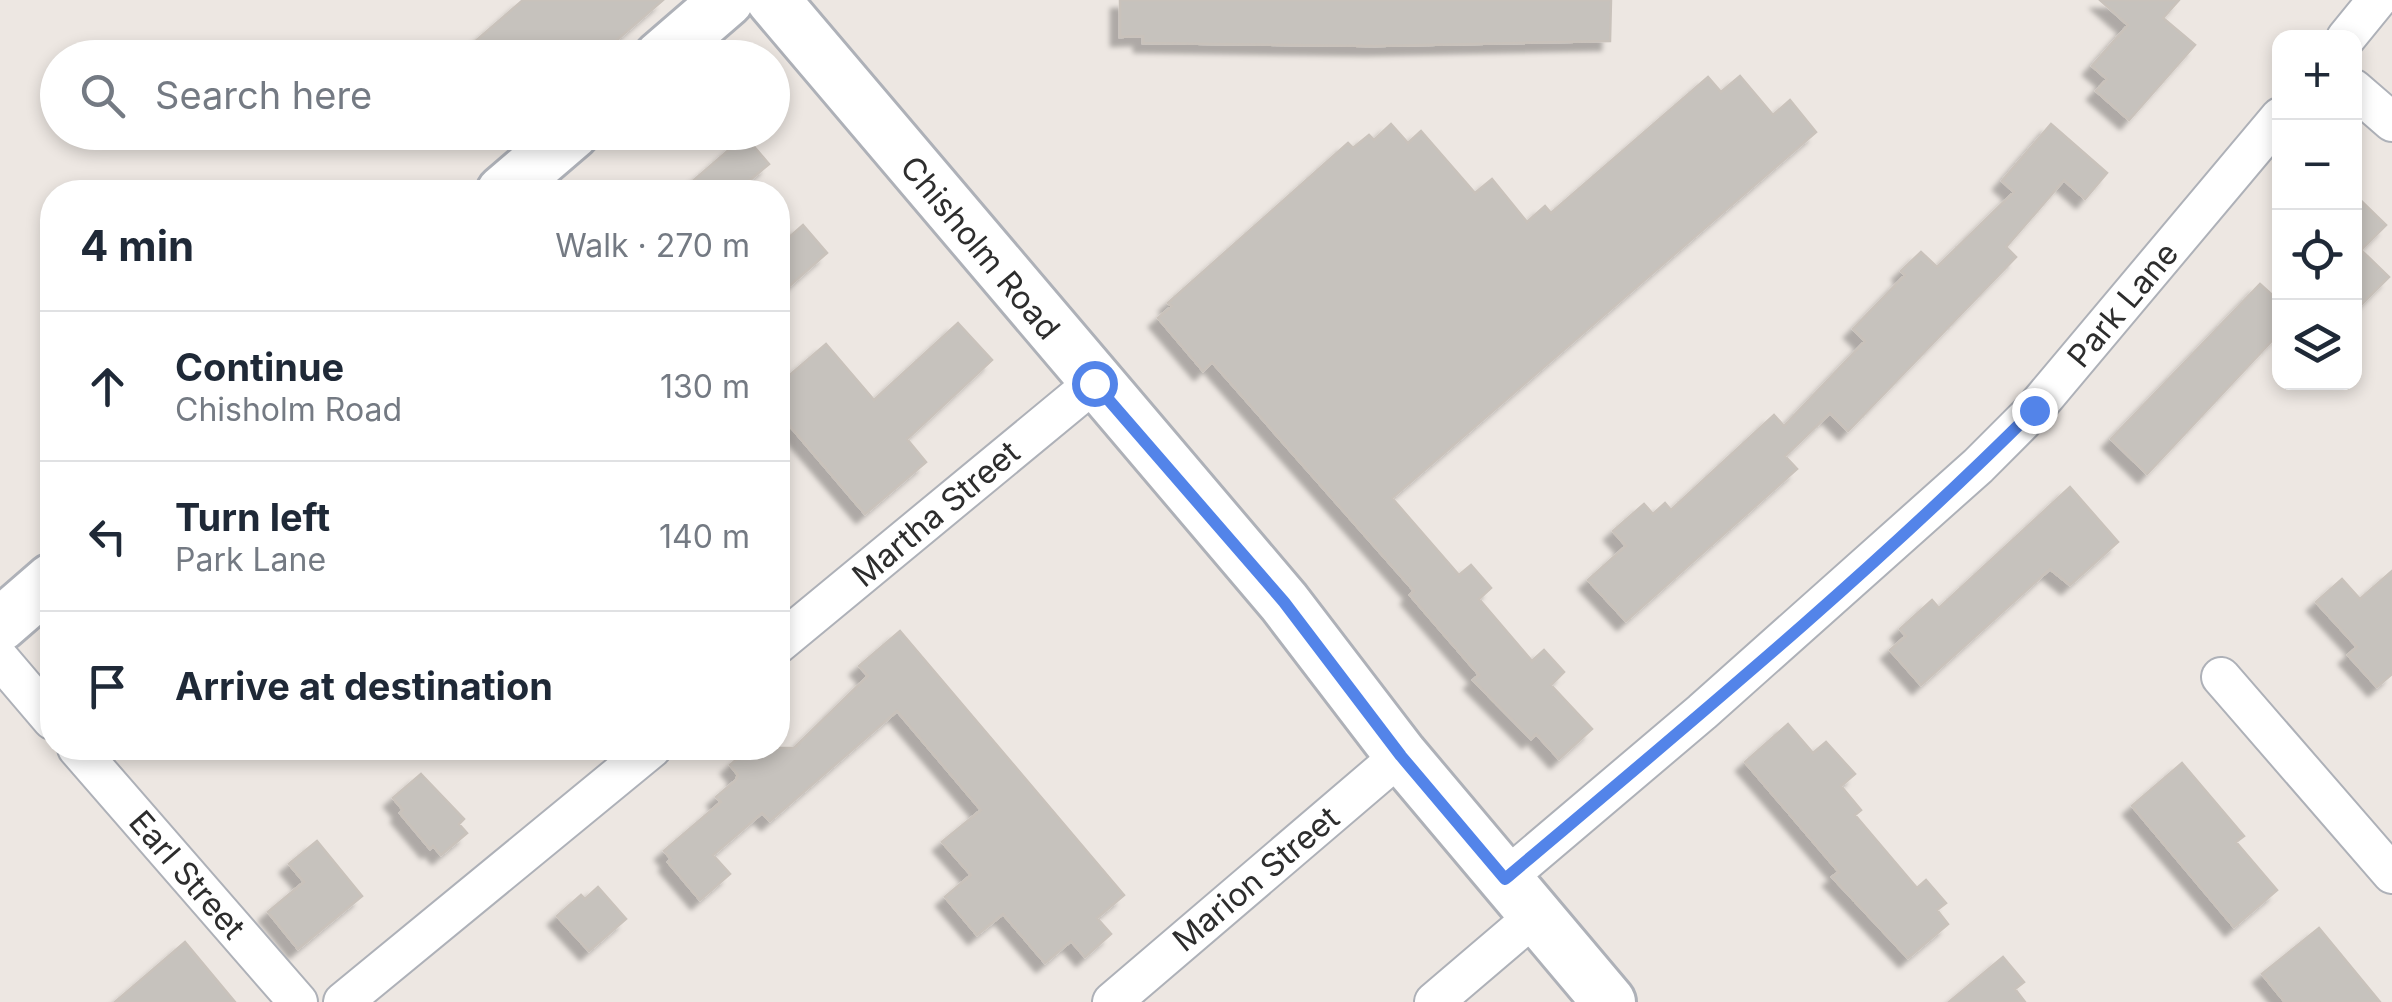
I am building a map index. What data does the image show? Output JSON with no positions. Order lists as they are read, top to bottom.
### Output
{
  "streets": {
    "main road": ["Chisholm Road"],
    "street": [
      "Park Lane",
      "Martha Street",
      "Earl Street",
      "Marion Street"
    ]
  },
  "crossings": [
    ["Chisholm Road", "Park Lane"],
    ["Chisholm Road", "Martha Street"],
    ["Chisholm Road", "Marion Street"]
  ],
  "page": {
    "map_buttons": ["+", "−"],
    "search": "Search here",
    "heading": ["4 min", "Walk · 270 m"],
    "list": [
      ["Continue", "Chisholm Road", "130 m"],
      ["Turn left", "Park Lane", "140 m"],
      "Arrive at destination"
    ]
  }
}
